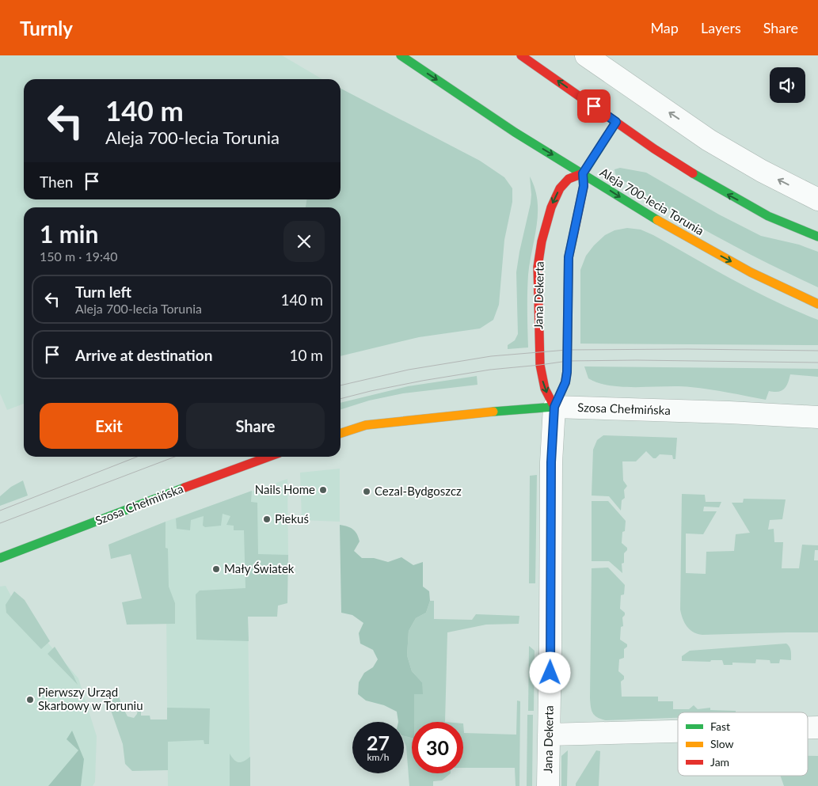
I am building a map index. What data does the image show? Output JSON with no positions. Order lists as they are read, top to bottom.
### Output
{
  "streets": {
    "street": ["Aleja 700-lecia Torunia", "Jana Dekerta", "Szosa Chełmińska"]
  },
  "crossings": [
    ["Aleja 700-lecia Torunia", "Jana Dekerta"],
    ["Jana Dekerta", "Szosa Chełmińska"]
  ],
  "places": [
    "Nails Home",
    "Cezal-Bydgoszcz",
    "Piekuś",
    "Mały Światek",
    "Pierwszy Urząd Skarbowy w Toruniu"
  ],
  "legend": ["Fast", "Slow", "Jam"],
  "page": {
    "header": "Turnly",
    "nav": ["Map", "Layers", "Share"],
    "turn": ["140 m", "Aleja 700-lecia Torunia"],
    "then": "Then",
    "heading": ["1 min", "150 m · 19:40"],
    "list": [
      {
        "name": "Turn left",
        "note": "Aleja 700-lecia Torunia",
        "value": "140 m"
      },
      {
        "name": "Arrive at destination",
        "value": "10 m"
      }
    ],
    "buttons": ["Exit", "Share"],
    "speed": "27 km/h",
    "limit": "30"
  }
}
